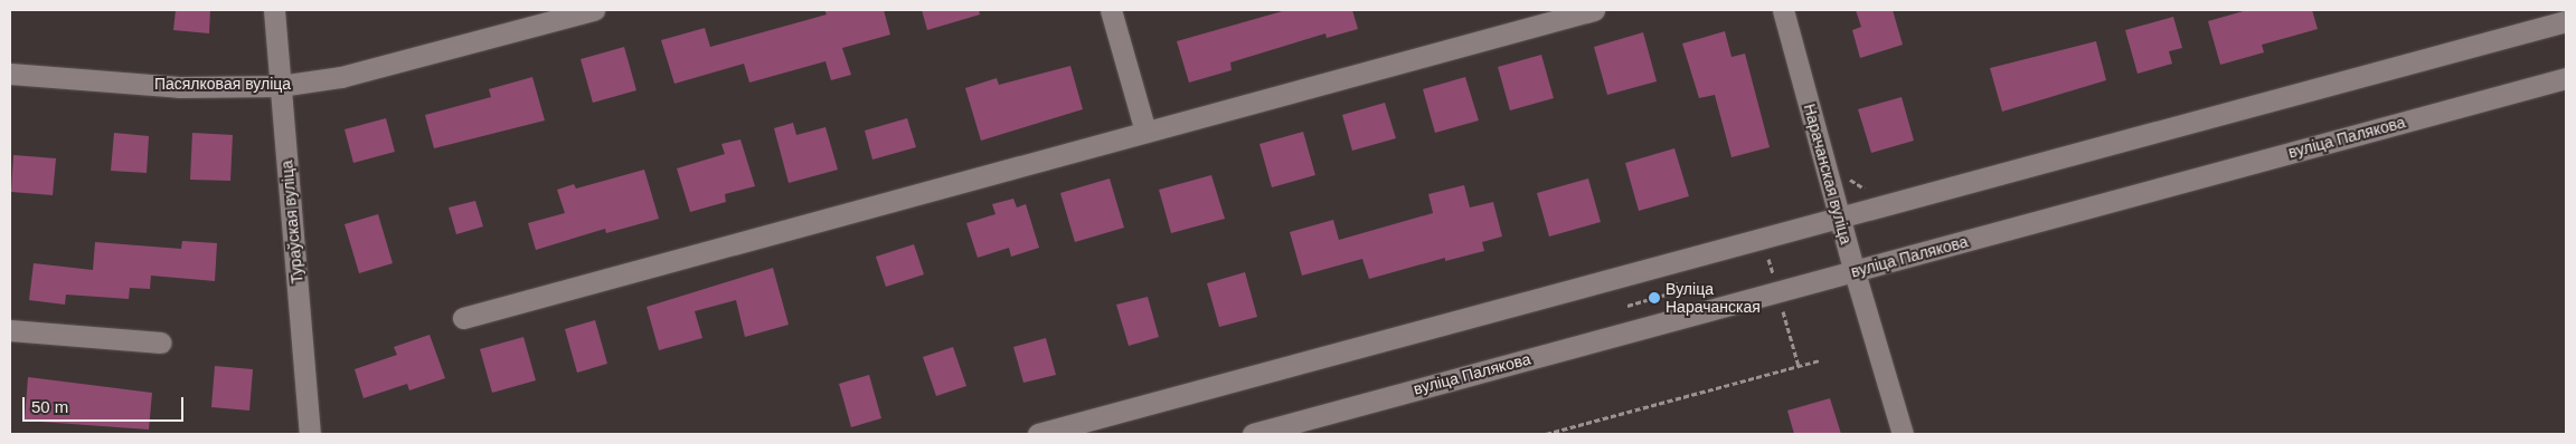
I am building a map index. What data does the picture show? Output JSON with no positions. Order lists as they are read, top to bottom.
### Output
{
  "streets": {
    "street": [
      "Пасялковая вуліца",
      "вуліца Палякова",
      "Нарачанская вуліца",
      "Тураўская вуліца"
    ]
  },
  "crossings": [
    ["Пасялковая вуліца", "Тураўская вуліца"],
    ["вуліца Палякова", "Нарачанская вуліца"]
  ],
  "places": ["Вуліца Нарачанская"],
  "scale_bar": "50 m"
}
